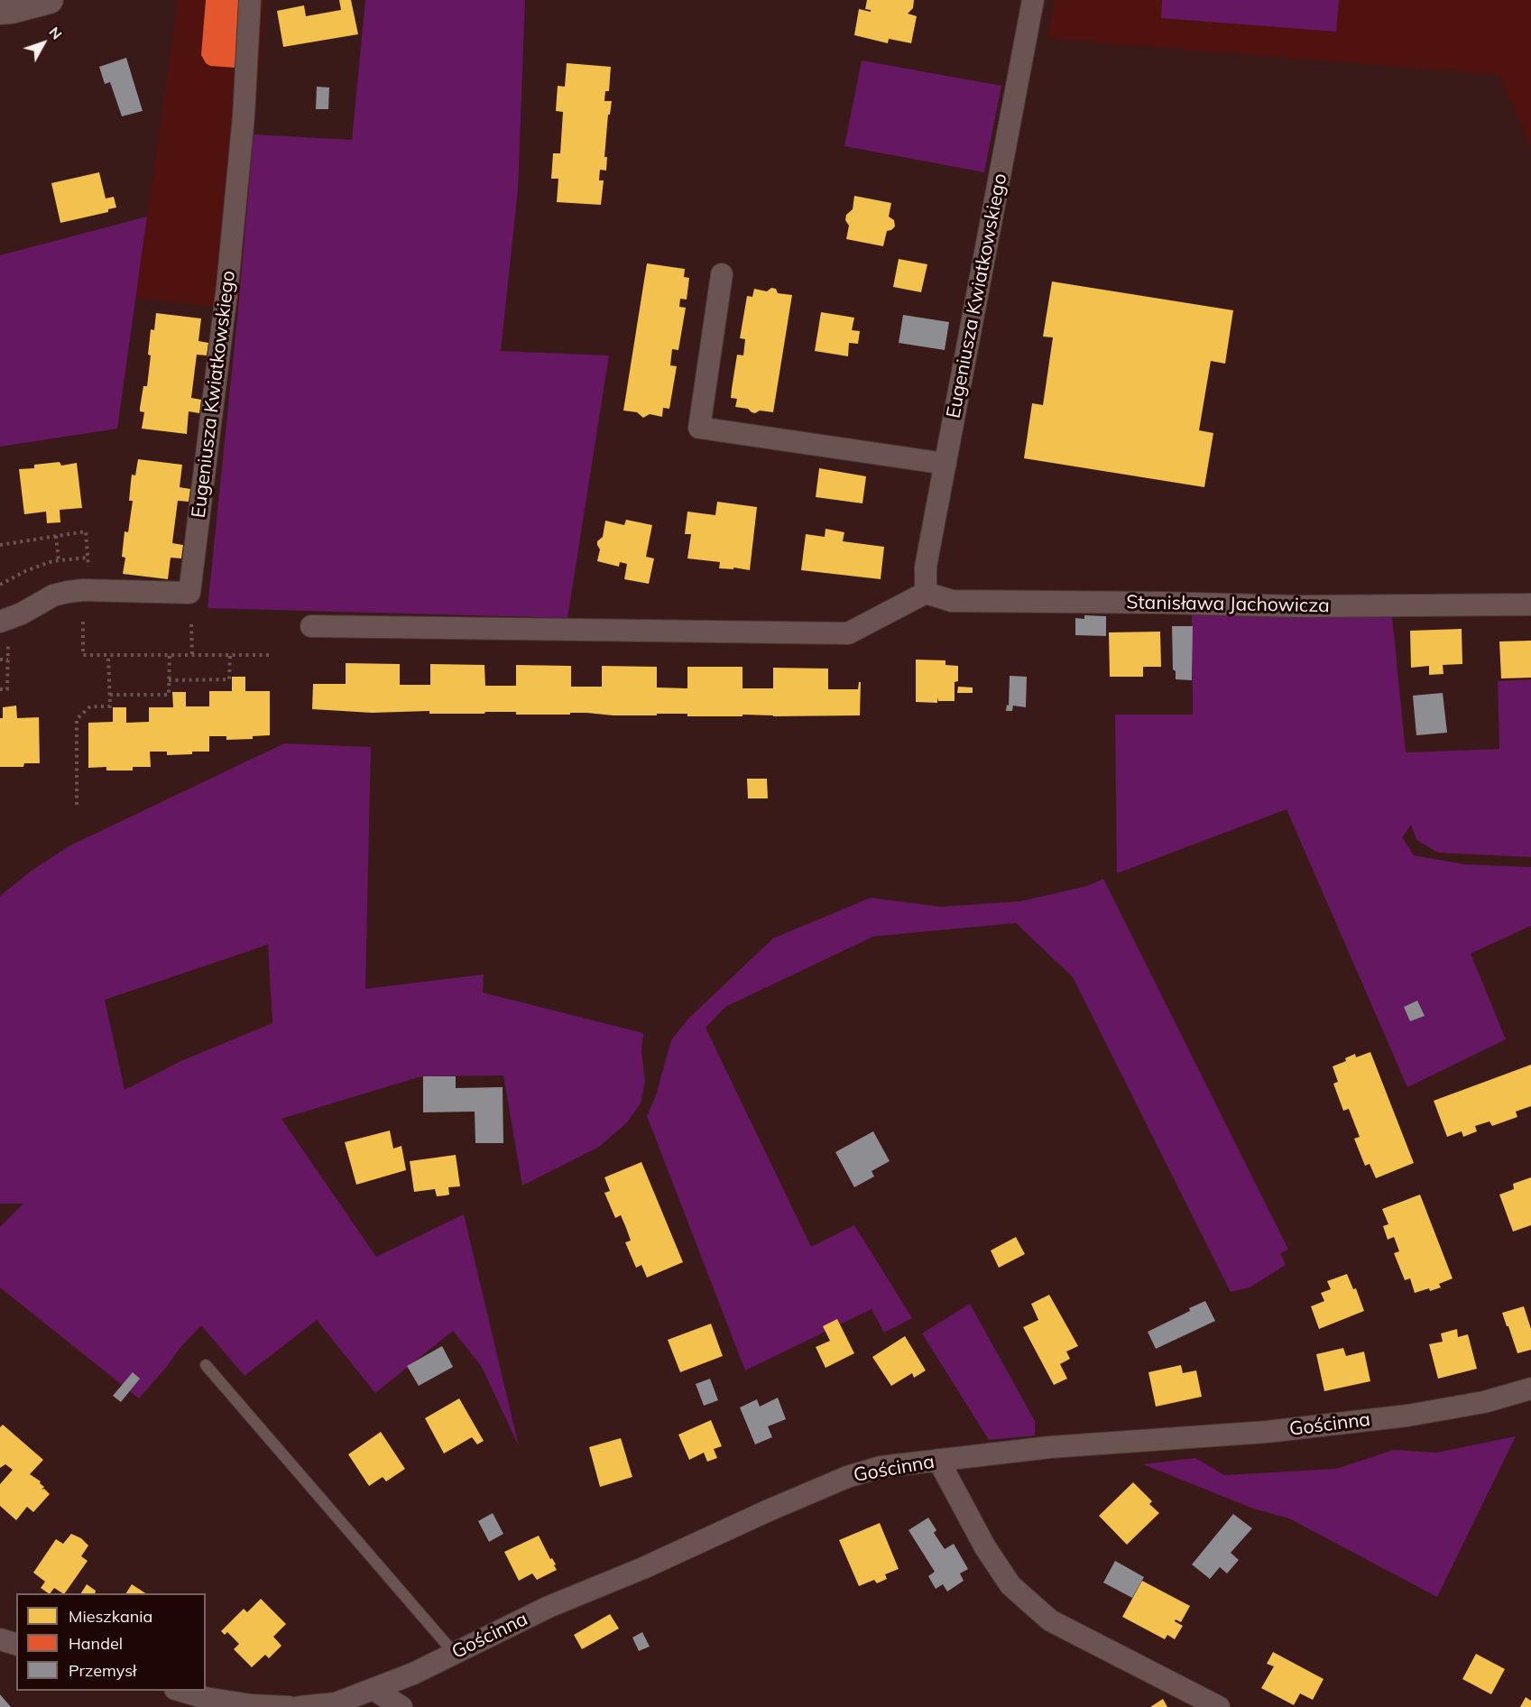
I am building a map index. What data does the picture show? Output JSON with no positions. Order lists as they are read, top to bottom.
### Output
{
  "streets": {
    "street": ["Eugeniusza Kwiatkowskiego", "Stanisława Jachowicza", "Gościnna"]
  },
  "crossings": [
    ["Eugeniusza Kwiatkowskiego", "Stanisława Jachowicza"]
  ],
  "legend": ["Mieszkania", "Handel", "Przemysł"],
  "north": "top right"
}
